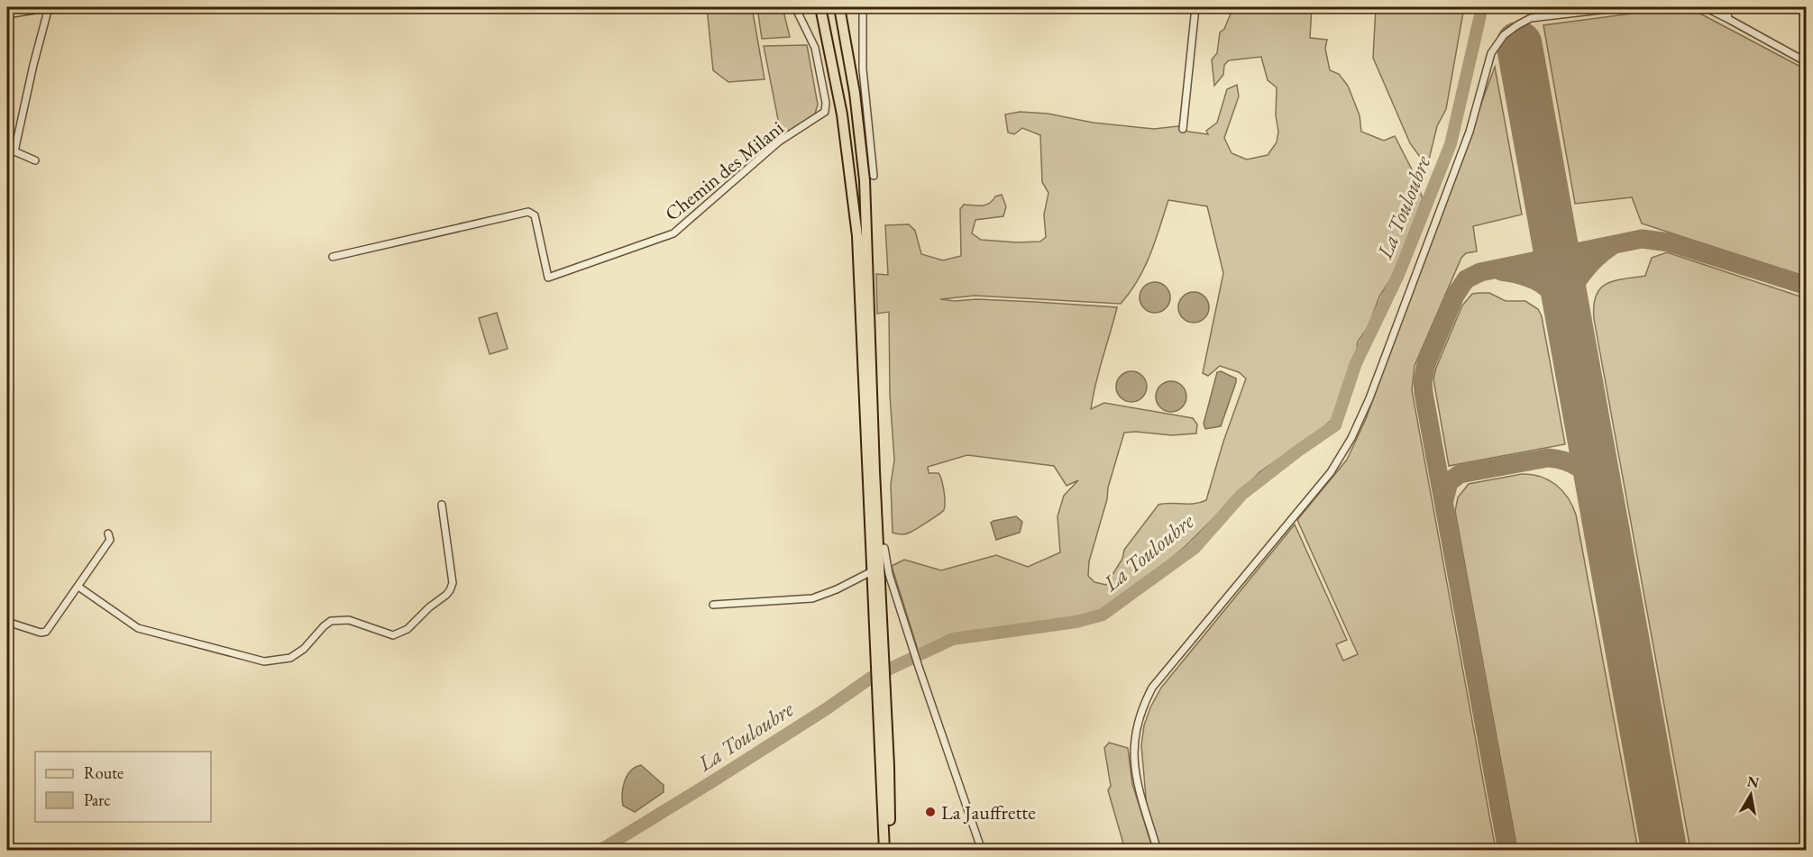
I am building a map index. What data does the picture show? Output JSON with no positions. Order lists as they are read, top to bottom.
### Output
{
  "streets": {
    "street": ["Chemin des Milani"]
  },
  "water": ["La Touloubre"],
  "places": ["La Jauffrette"],
  "legend": ["Route", "Parc"],
  "north": "top"
}
